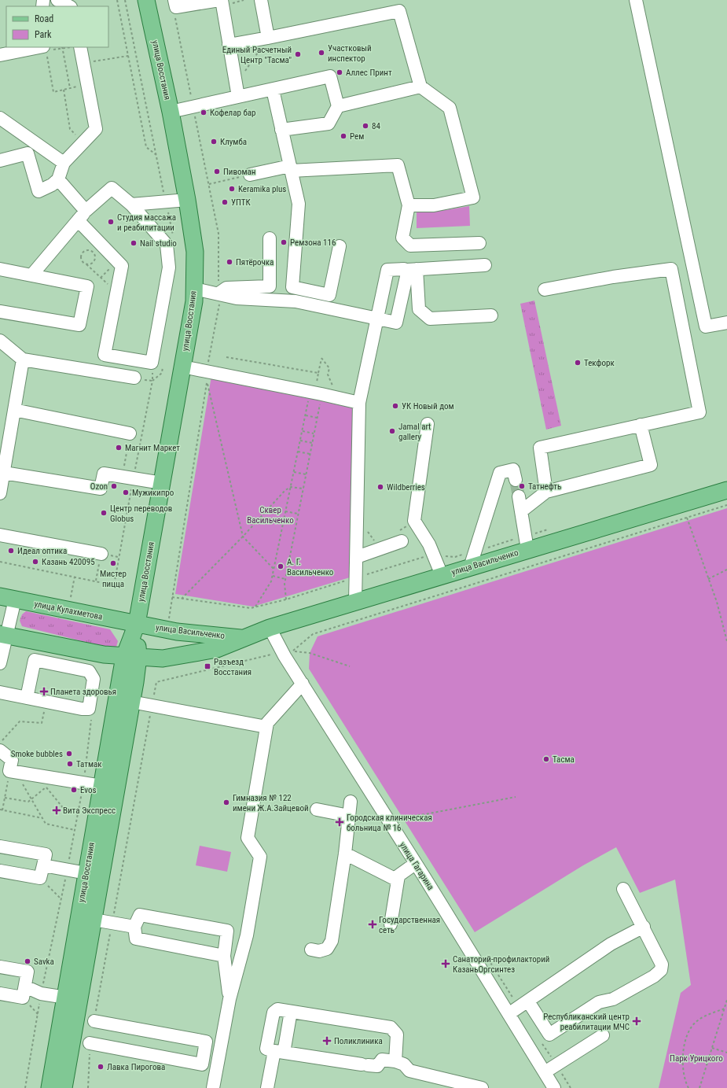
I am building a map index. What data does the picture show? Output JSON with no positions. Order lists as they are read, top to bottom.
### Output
{
  "streets": {
    "main road": ["улица Восстания", "улица Васильченко", "улица Кулахметова"],
    "street": ["улица Гагарина"]
  },
  "crossings": [
    ["улица Восстания", "улица Васильченко"],
    ["улица Восстания", "улица Кулахметова"],
    ["улица Васильченко", "улица Кулахметова"],
    ["улица Васильченко", "улица Гагарина"]
  ],
  "parks": ["Сквер Васильченко", "Парк Урицкого"],
  "places": {
    "other": [
      "Участковый инспектор",
      "Единый Расчетный Центр \"Тасма\"",
      "Аллес Принт",
      "Кофелар бар",
      "84",
      "Рем",
      "Клумба",
      "Пивоман",
      "Keramika plus",
      "УПТК",
      "Студия массажа и реабилитации",
      "Ремзона 116",
      "Nail studio",
      "Пятёрочка",
      "Текфорк",
      "УК Новый дом",
      "Jamal art gallery",
      "Магнит Маркет",
      "Ozon",
      "Татнефть",
      "Wildberries",
      "Мужикипро",
      "Центр переводов Globus",
      "Идеал оптика",
      "Казань 420095",
      "Мистер пицца",
      "А. Г. Васильченко",
      "Smoke bubbles",
      "Тасма",
      "Татмак",
      "Evos",
      "Гимназия № 122 имени Ж.А.Зайцевой",
      "Savka",
      "Лавка Пирогова"
    ],
    "transit": ["Разъезд Восстания"],
    "health": [
      "Планета здоровья",
      "Вита Экспресс",
      "Городская клиническая больница № 16",
      "Государственная сеть",
      "Санаторий-профилакторий КазаньОргсинтез",
      "Республиканский центр реабилитации МЧС",
      "Поликлиника"
    ]
  },
  "legend": ["Road", "Park"]
}
